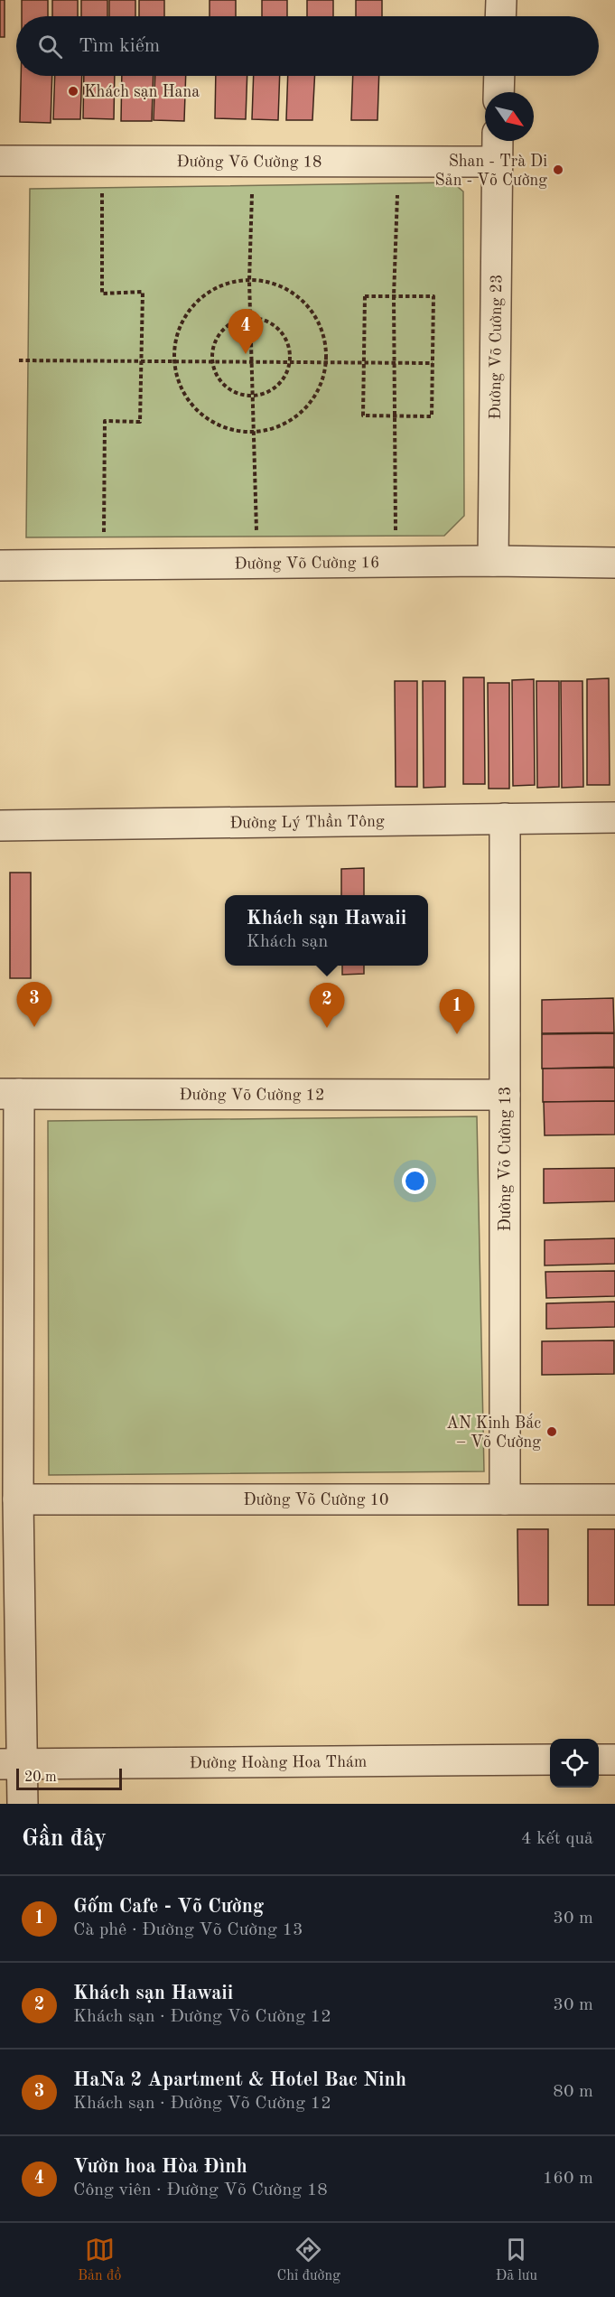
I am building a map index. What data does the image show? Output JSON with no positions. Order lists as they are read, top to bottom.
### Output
{
  "streets": {
    "street": [
      "Đường Võ Cường 18",
      "Đường Võ Cường 23",
      "Đường Võ Cường 16",
      "Đường Lý Thần Tông",
      "Đường Võ Cường 12",
      "Đường Võ Cường 13",
      "Đường Võ Cường 10",
      "Đường Hoàng Hoa Thám"
    ]
  },
  "crossings": [
    ["Đường Võ Cường 18", "Đường Võ Cường 23"],
    ["Đường Võ Cường 23", "Đường Võ Cường 16"],
    ["Đường Lý Thần Tông", "Đường Võ Cường 13"],
    ["Đường Võ Cường 12", "Đường Võ Cường 13"],
    ["Đường Võ Cường 13", "Đường Võ Cường 10"]
  ],
  "places": ["Khách sạn Hana", "Shan - Trà Di Sản - Võ Cường", "AN Kinh Bắc – Võ Cường"],
  "scale_bar": "20 m",
  "north": "bottom right",
  "page": {
    "search": "Tìm kiếm",
    "pins": [
      "4",
      "3",
      "2",
      "1"
    ],
    "popup": ["Khách sạn Hawaii", "Khách sạn"],
    "scale": "20 m",
    "heading": ["Gần đây", "4 kết quả"],
    "list": [
      {
        "mark": "1",
        "name": "Gốm Cafe - Võ Cường",
        "note": "Cà phê · Đường Võ Cường 13",
        "value": "30 m"
      },
      {
        "mark": "2",
        "name": "Khách sạn Hawaii",
        "note": "Khách sạn · Đường Võ Cường 12",
        "value": "30 m"
      },
      {
        "mark": "3",
        "name": "HaNa 2 Apartment & Hotel Bac Ninh",
        "note": "Khách sạn · Đường Võ Cường 12",
        "value": "80 m"
      },
      {
        "mark": "4",
        "name": "Vườn hoa Hòa Đình",
        "note": "Công viên · Đường Võ Cường 18",
        "value": "160 m"
      }
    ],
    "nav": ["Bản đồ", "Chỉ đường", "Đã lưu"]
  }
}
